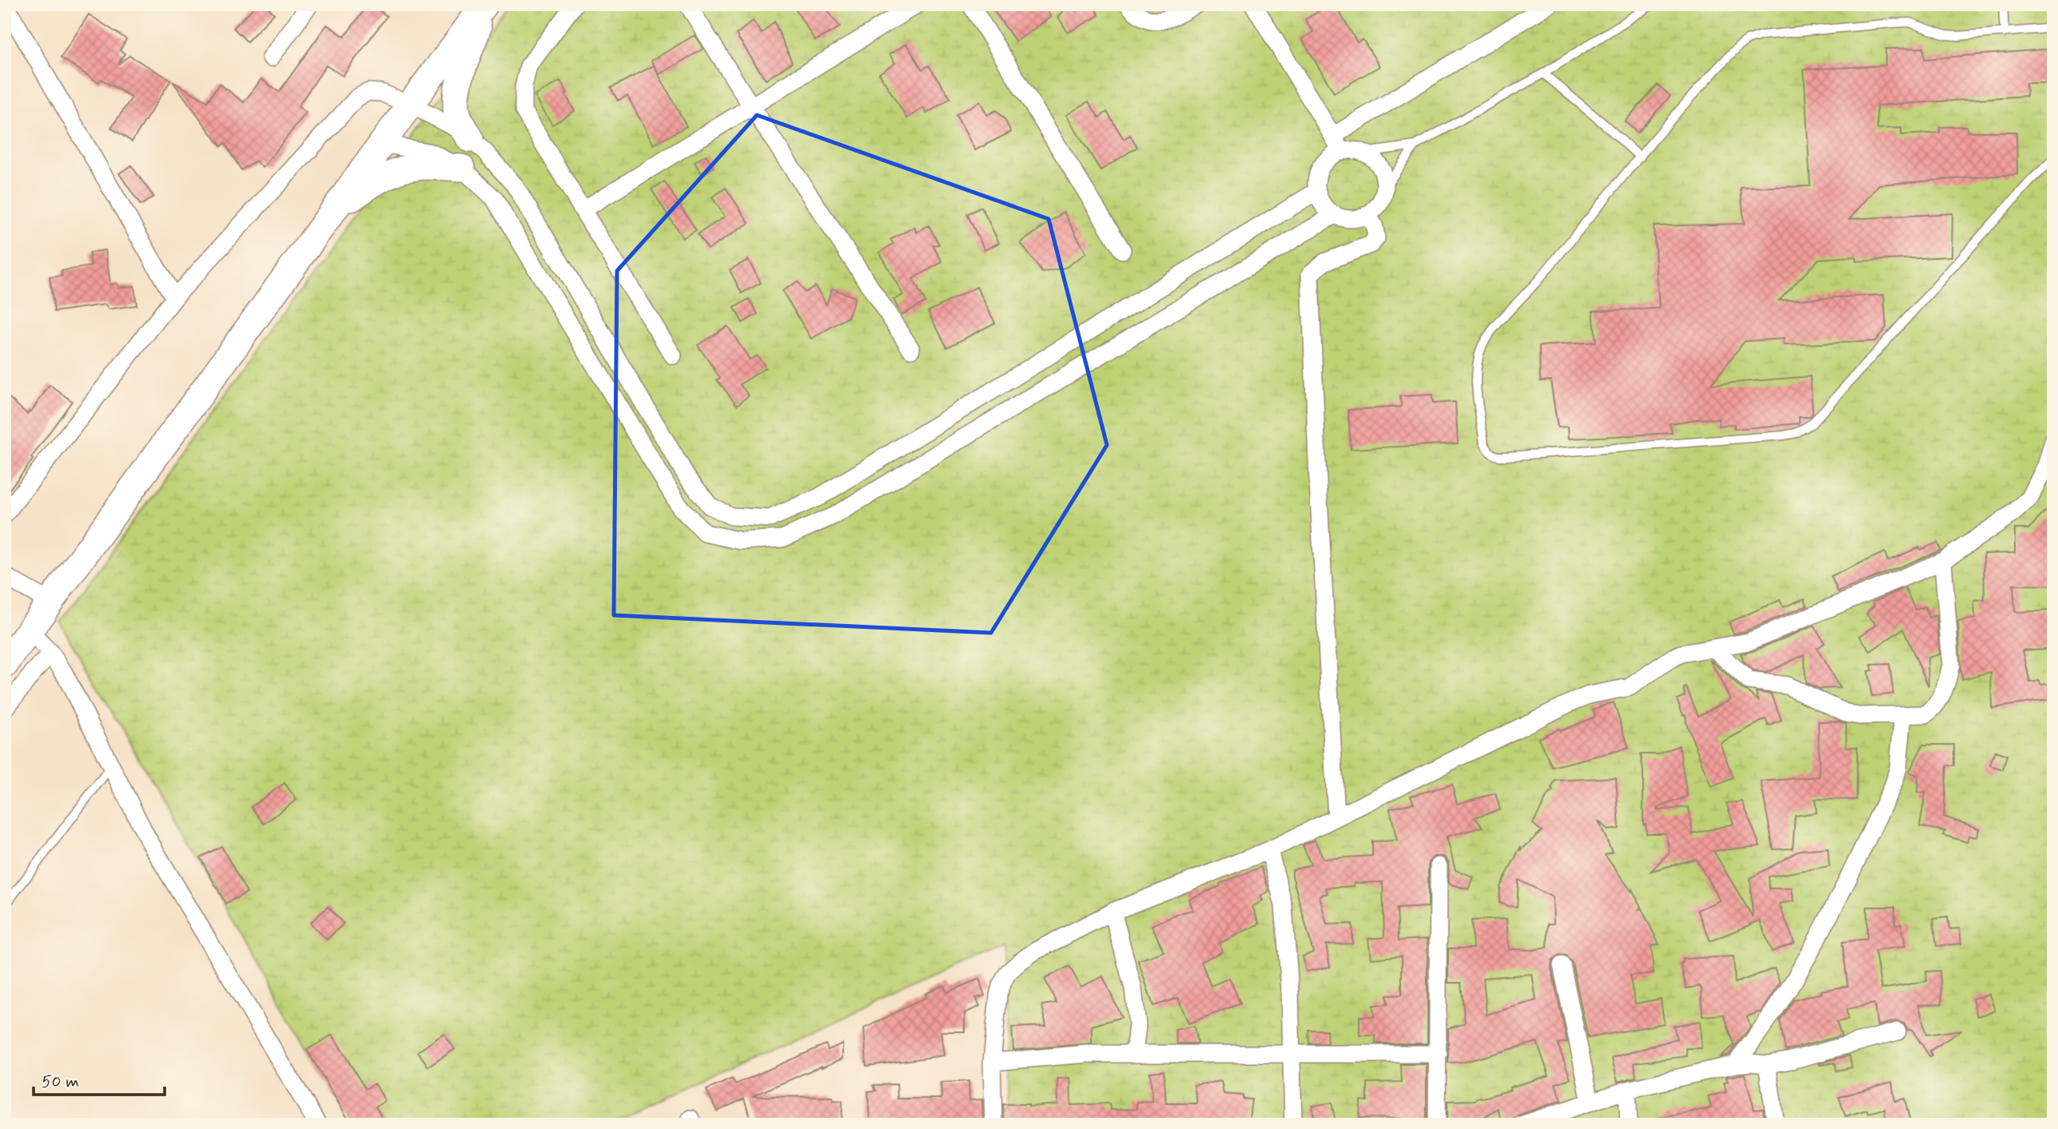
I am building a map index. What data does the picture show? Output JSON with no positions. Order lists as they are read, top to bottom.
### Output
{
  "scale_bar": "50 m"
}
